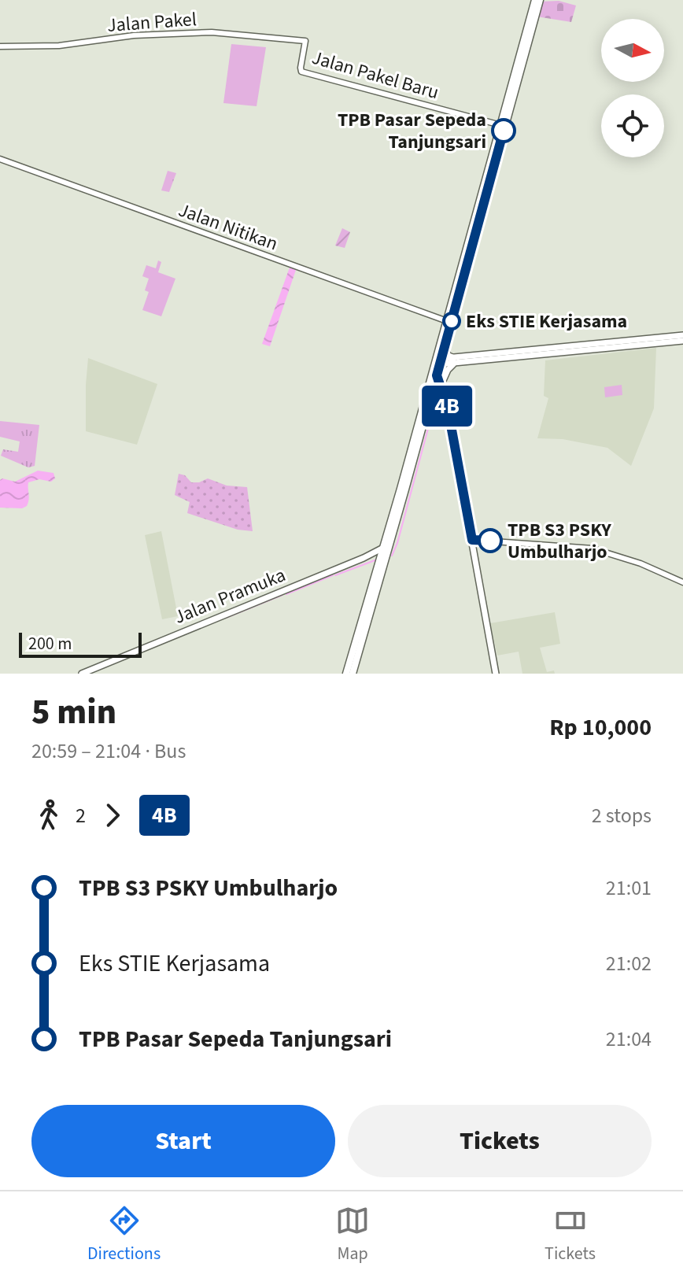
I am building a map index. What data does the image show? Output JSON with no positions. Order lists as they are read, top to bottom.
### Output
{
  "streets": {
    "main road": ["Jalan Pramuka"],
    "street": ["Jalan Pakel", "Jalan Pakel Baru", "Jalan Nitikan"]
  },
  "crossings": [
    ["Jalan Pakel", "Jalan Pakel Baru"]
  ],
  "places": ["TPB Pasar Sepeda Tanjungsari", "Eks STIE Kerjasama", "TPB S3 PSKY Umbulharjo"],
  "lines": ["bus line 4B"],
  "scale_bar": "200 m",
  "north": "right",
  "page": {
    "on_map": "4B",
    "scale": "200 m",
    "heading": ["5 min", "20:59 – 21:04 · Bus", "Rp 10,000"],
    "legs": ["2", "4B", "2 stops"],
    "list": [
      {
        "name": "TPB S3 PSKY Umbulharjo",
        "value": "21:01"
      },
      {
        "name": "Eks STIE Kerjasama",
        "value": "21:02"
      },
      {
        "name": "TPB Pasar Sepeda Tanjungsari",
        "value": "21:04"
      }
    ],
    "buttons": ["Start", "Tickets"],
    "tabs": ["Directions", "Map", "Tickets"]
  }
}
